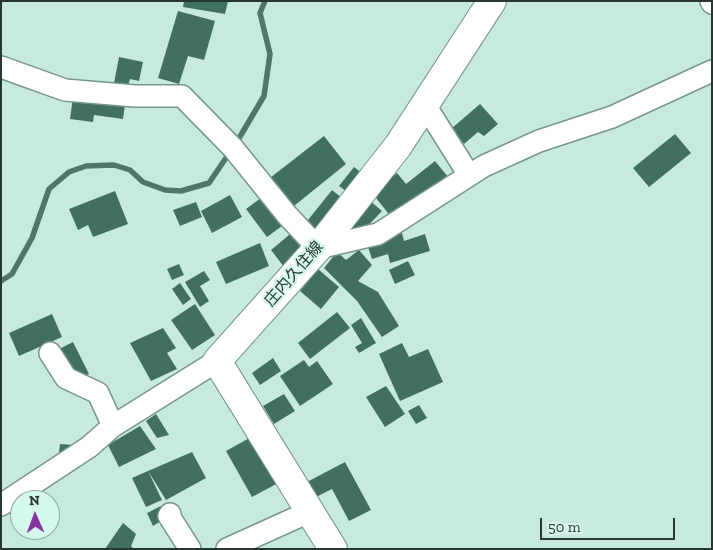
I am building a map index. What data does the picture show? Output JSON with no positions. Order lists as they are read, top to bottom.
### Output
{
  "streets": {
    "main road": ["庄内久住線"]
  },
  "scale_bar": "50 m",
  "north": "top"
}
